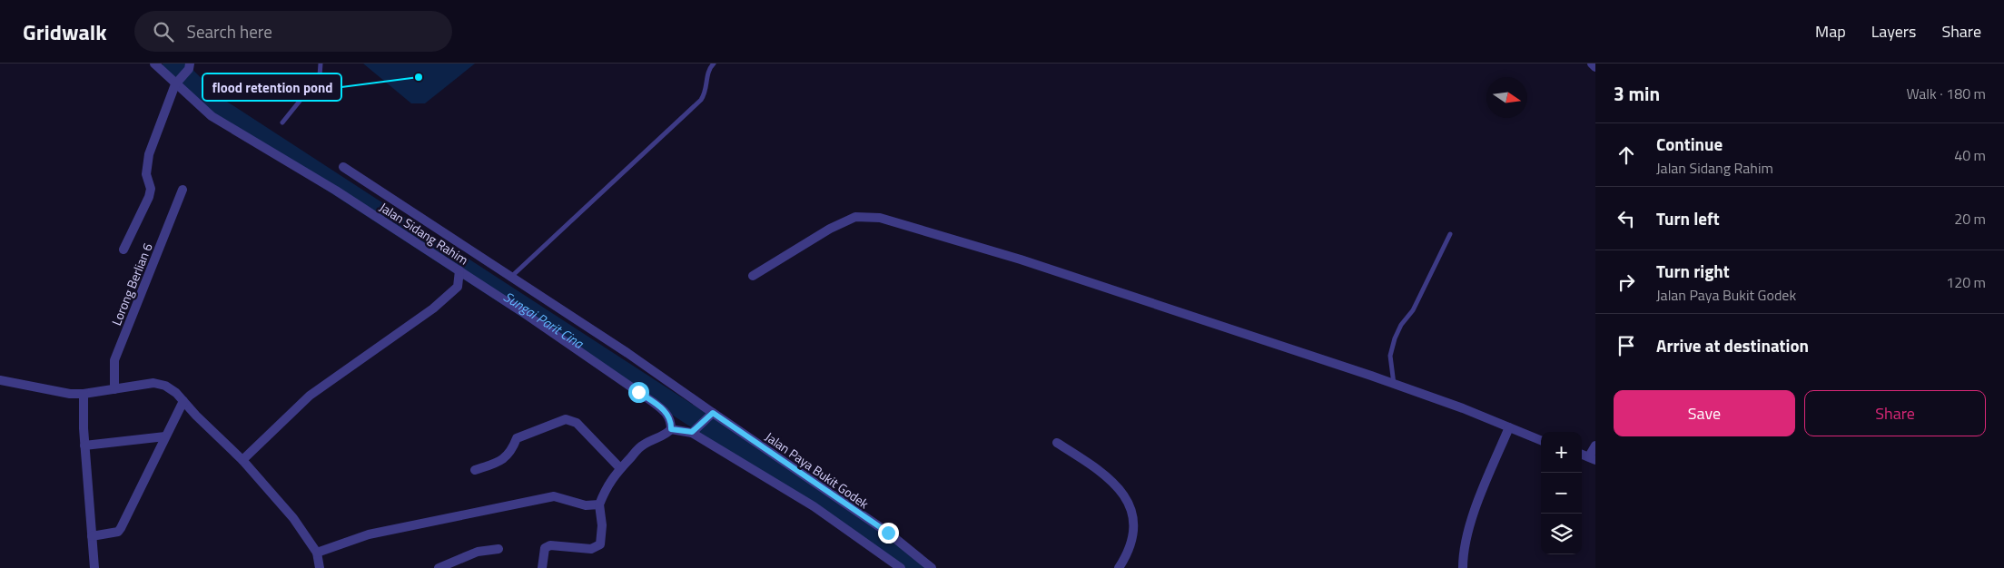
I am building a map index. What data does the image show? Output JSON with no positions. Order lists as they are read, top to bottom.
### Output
{
  "streets": {
    "street": ["Jalan Sidang Rahim", "Lorong Berlian 6", "Jalan Paya Bukit Godek"]
  },
  "water": ["Sungai Parit Cina"],
  "places": ["flood retention pond"],
  "north": "right",
  "page": {
    "header": "Gridwalk",
    "search": "Search here",
    "nav": ["Map", "Layers", "Share"],
    "heading": ["3 min", "Walk · 180 m"],
    "list": [
      ["Continue", "Jalan Sidang Rahim", "40 m"],
      ["Turn left", "20 m"],
      ["Turn right", "Jalan Paya Bukit Godek", "120 m"],
      "Arrive at destination"
    ],
    "buttons": ["Save", "Share"],
    "map_buttons": ["+", "−"]
  }
}
